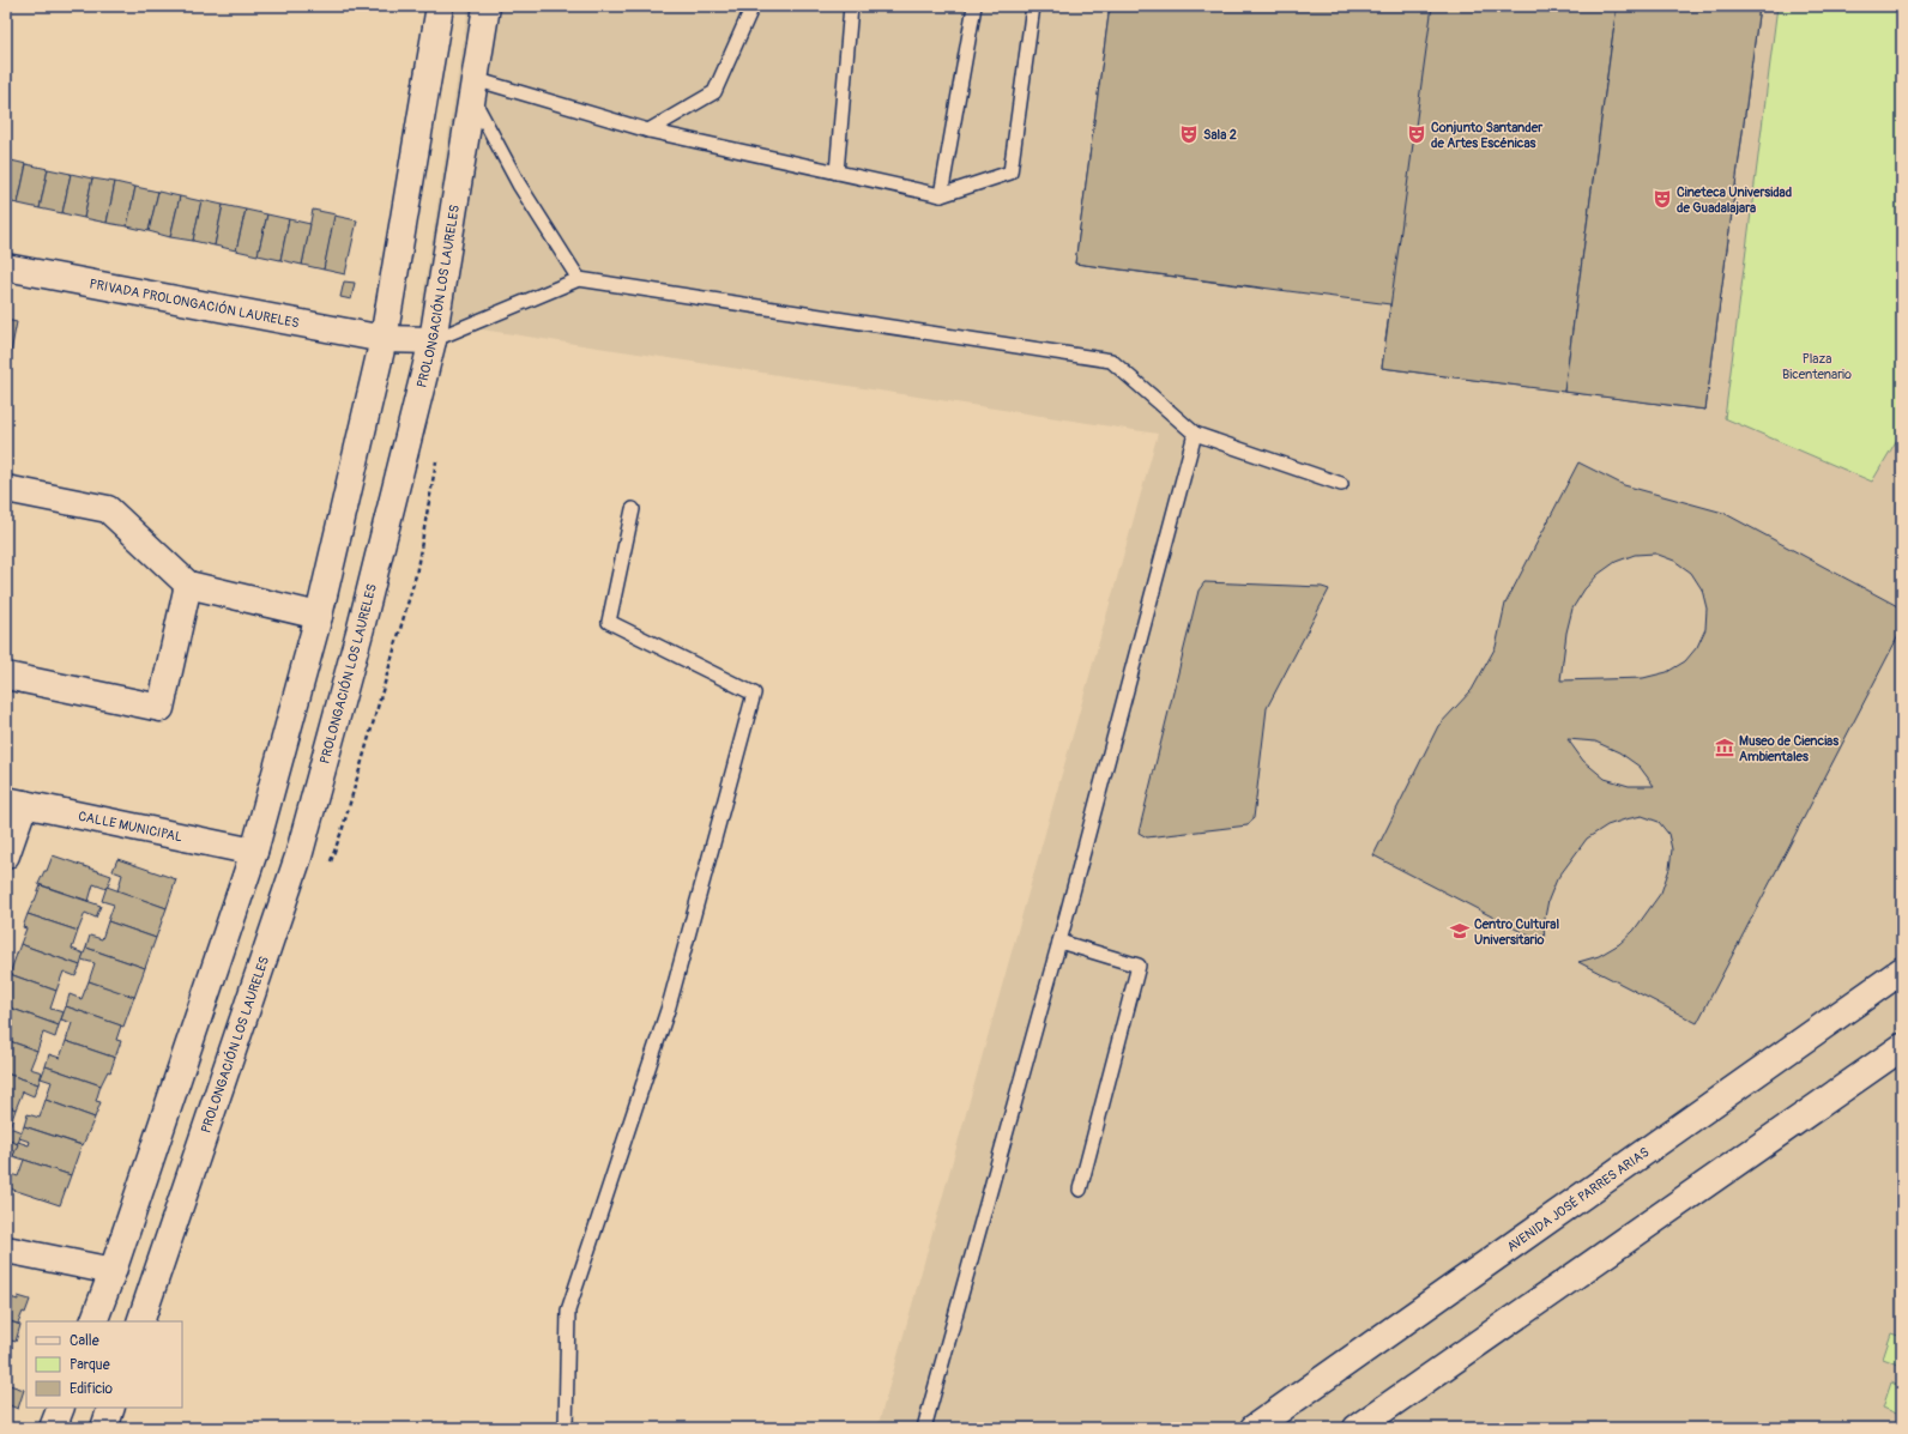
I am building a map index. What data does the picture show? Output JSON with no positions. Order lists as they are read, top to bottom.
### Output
{
  "streets": {
    "street": [
      "PROLONGACIÓN LOS LAURELES",
      "PRIVADA PROLONGACIÓN LAURELES",
      "CALLE MUNICIPAL",
      "AVENIDA JOSÉ PARRES ARIAS"
    ]
  },
  "crossings": [
    ["PROLONGACIÓN LOS LAURELES", "PRIVADA PROLONGACIÓN LAURELES"]
  ],
  "parks": ["Plaza Bicentenario"],
  "places": {
    "theatre": ["Sala 2", "Conjunto Santander de Artes Escénicas", "Cineteca Universidad de Guadalajara"],
    "museum": ["Museo de Ciencias Ambientales"],
    "school or university": ["Centro Cultural Universitario"]
  },
  "legend": ["Calle", "Parque", "Edificio"]
}
